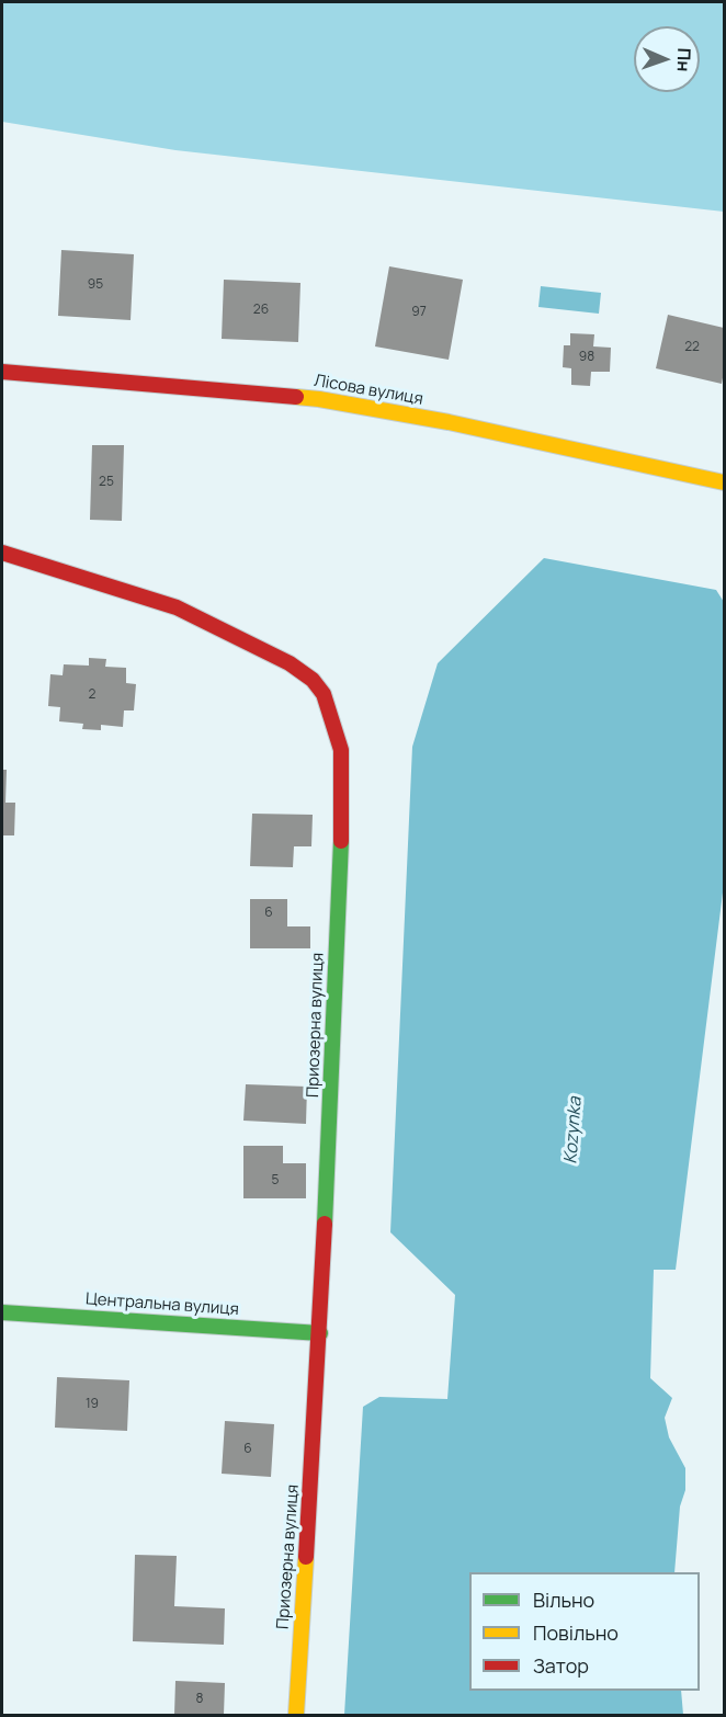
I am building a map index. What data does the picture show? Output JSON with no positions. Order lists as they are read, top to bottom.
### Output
{
  "streets": {
    "street": ["Лісова вулиця", "Приозерна вулиця", "Центральна вулиця"]
  },
  "crossings": [
    ["Приозерна вулиця", "Центральна вулиця"]
  ],
  "water": ["Kozynka"],
  "house_numbers": [
    "95",
    "26",
    "97",
    "22",
    "98",
    "25",
    "2",
    "6",
    "5",
    "19",
    "6",
    "8"
  ],
  "legend": ["Вільно", "Повільно", "Затор"],
  "north": "right"
}
